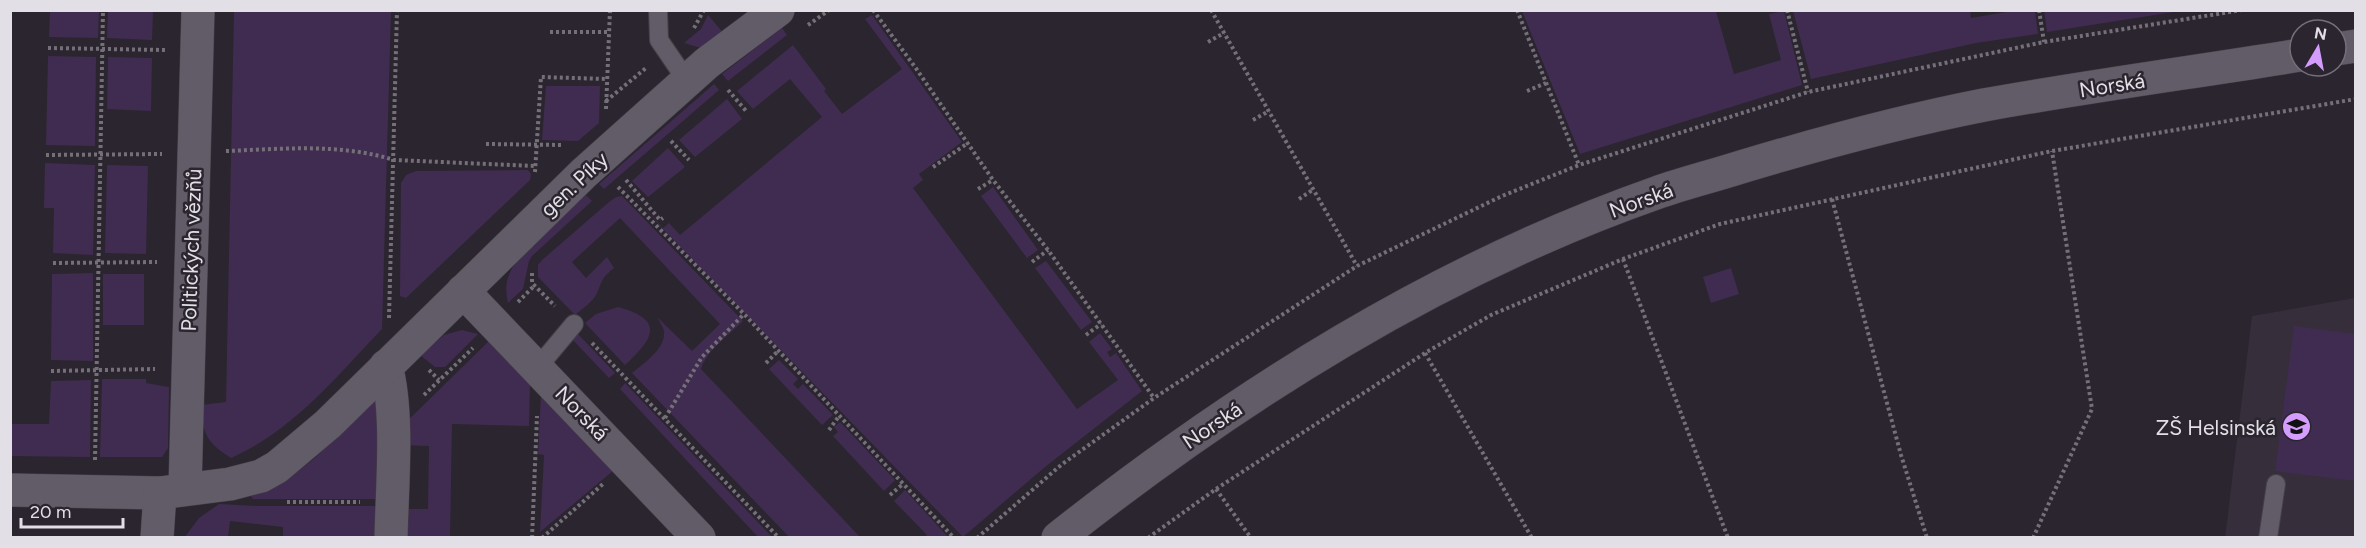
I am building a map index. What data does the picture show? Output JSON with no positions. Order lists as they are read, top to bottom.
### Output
{
  "streets": {
    "street": ["Norská", "gen. Píky", "Politických vězňů"]
  },
  "crossings": [
    ["Norská", "gen. Píky"]
  ],
  "places": {
    "school or university": ["ZŠ Helsinská"]
  },
  "scale_bar": "20 m",
  "north": "top"
}
